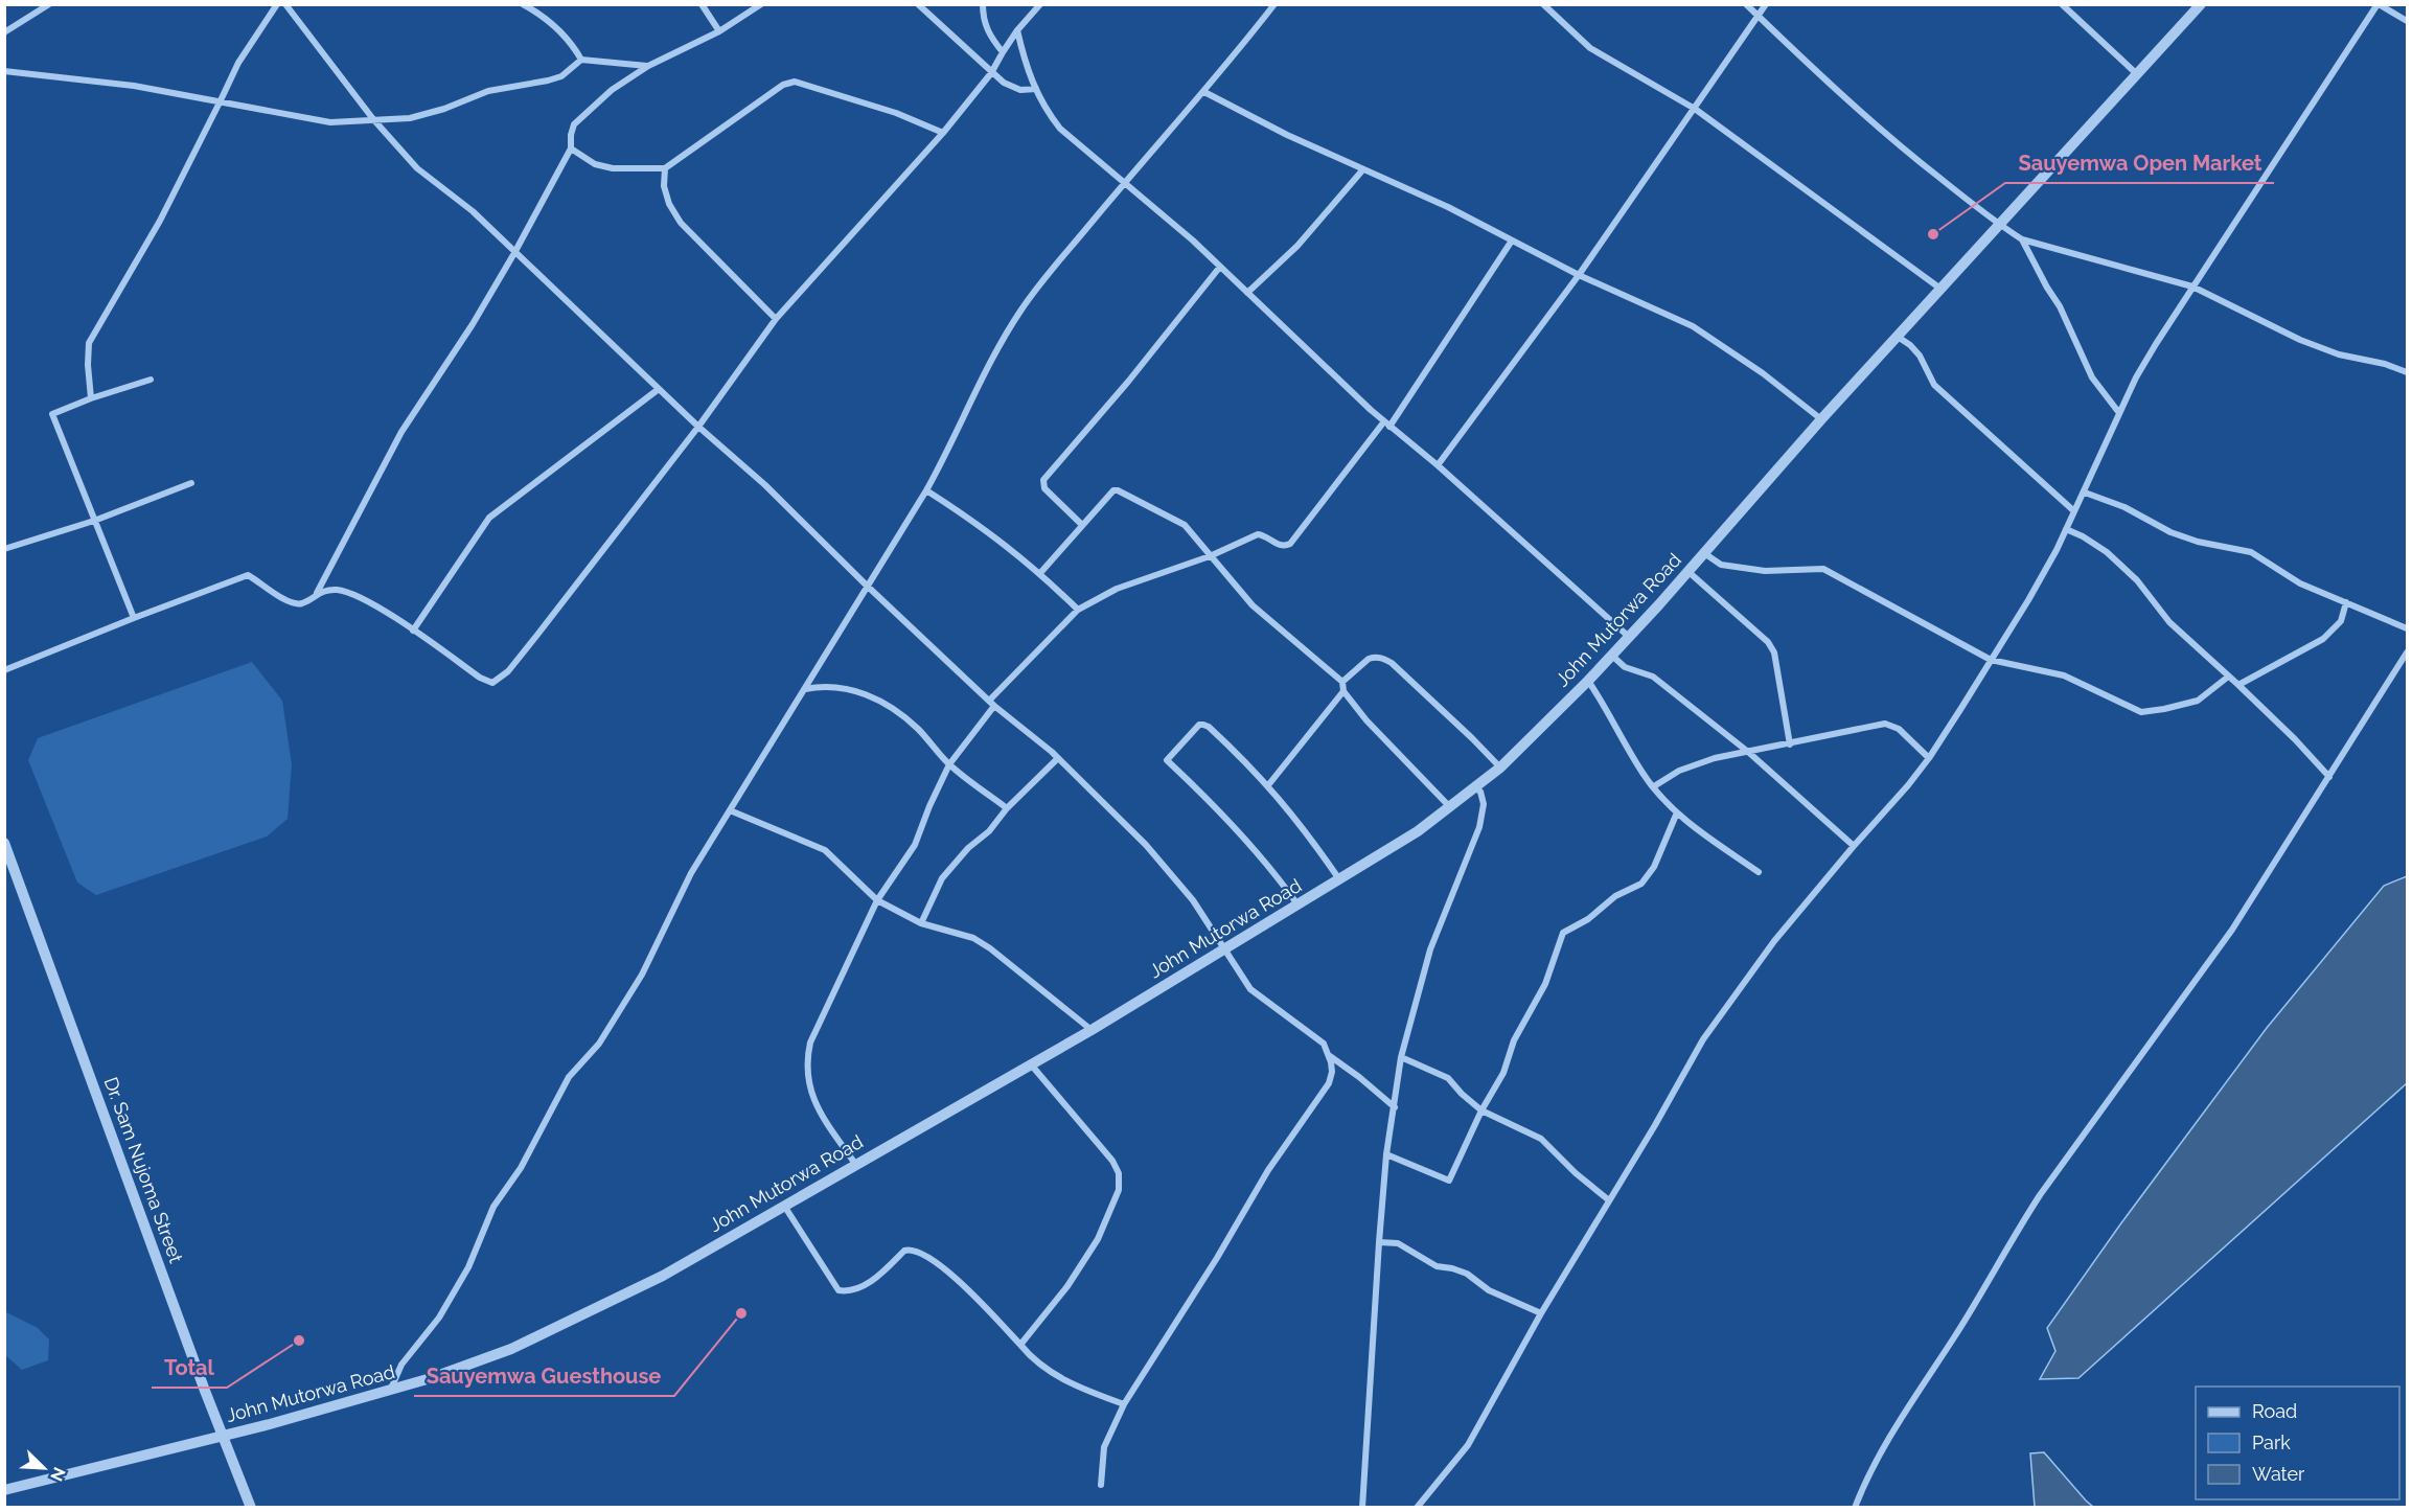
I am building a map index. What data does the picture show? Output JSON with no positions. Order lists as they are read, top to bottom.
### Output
{
  "streets": {
    "street": ["John Mutorwa Road", "Dr. Sam Nujoma Street"]
  },
  "crossings": [
    ["John Mutorwa Road", "Dr. Sam Nujoma Street"]
  ],
  "places": ["Sauyemwa Open Market", "Sauyemwa Guesthouse", "Total"],
  "legend": ["Road", "Park", "Water"],
  "north": "bottom right"
}
